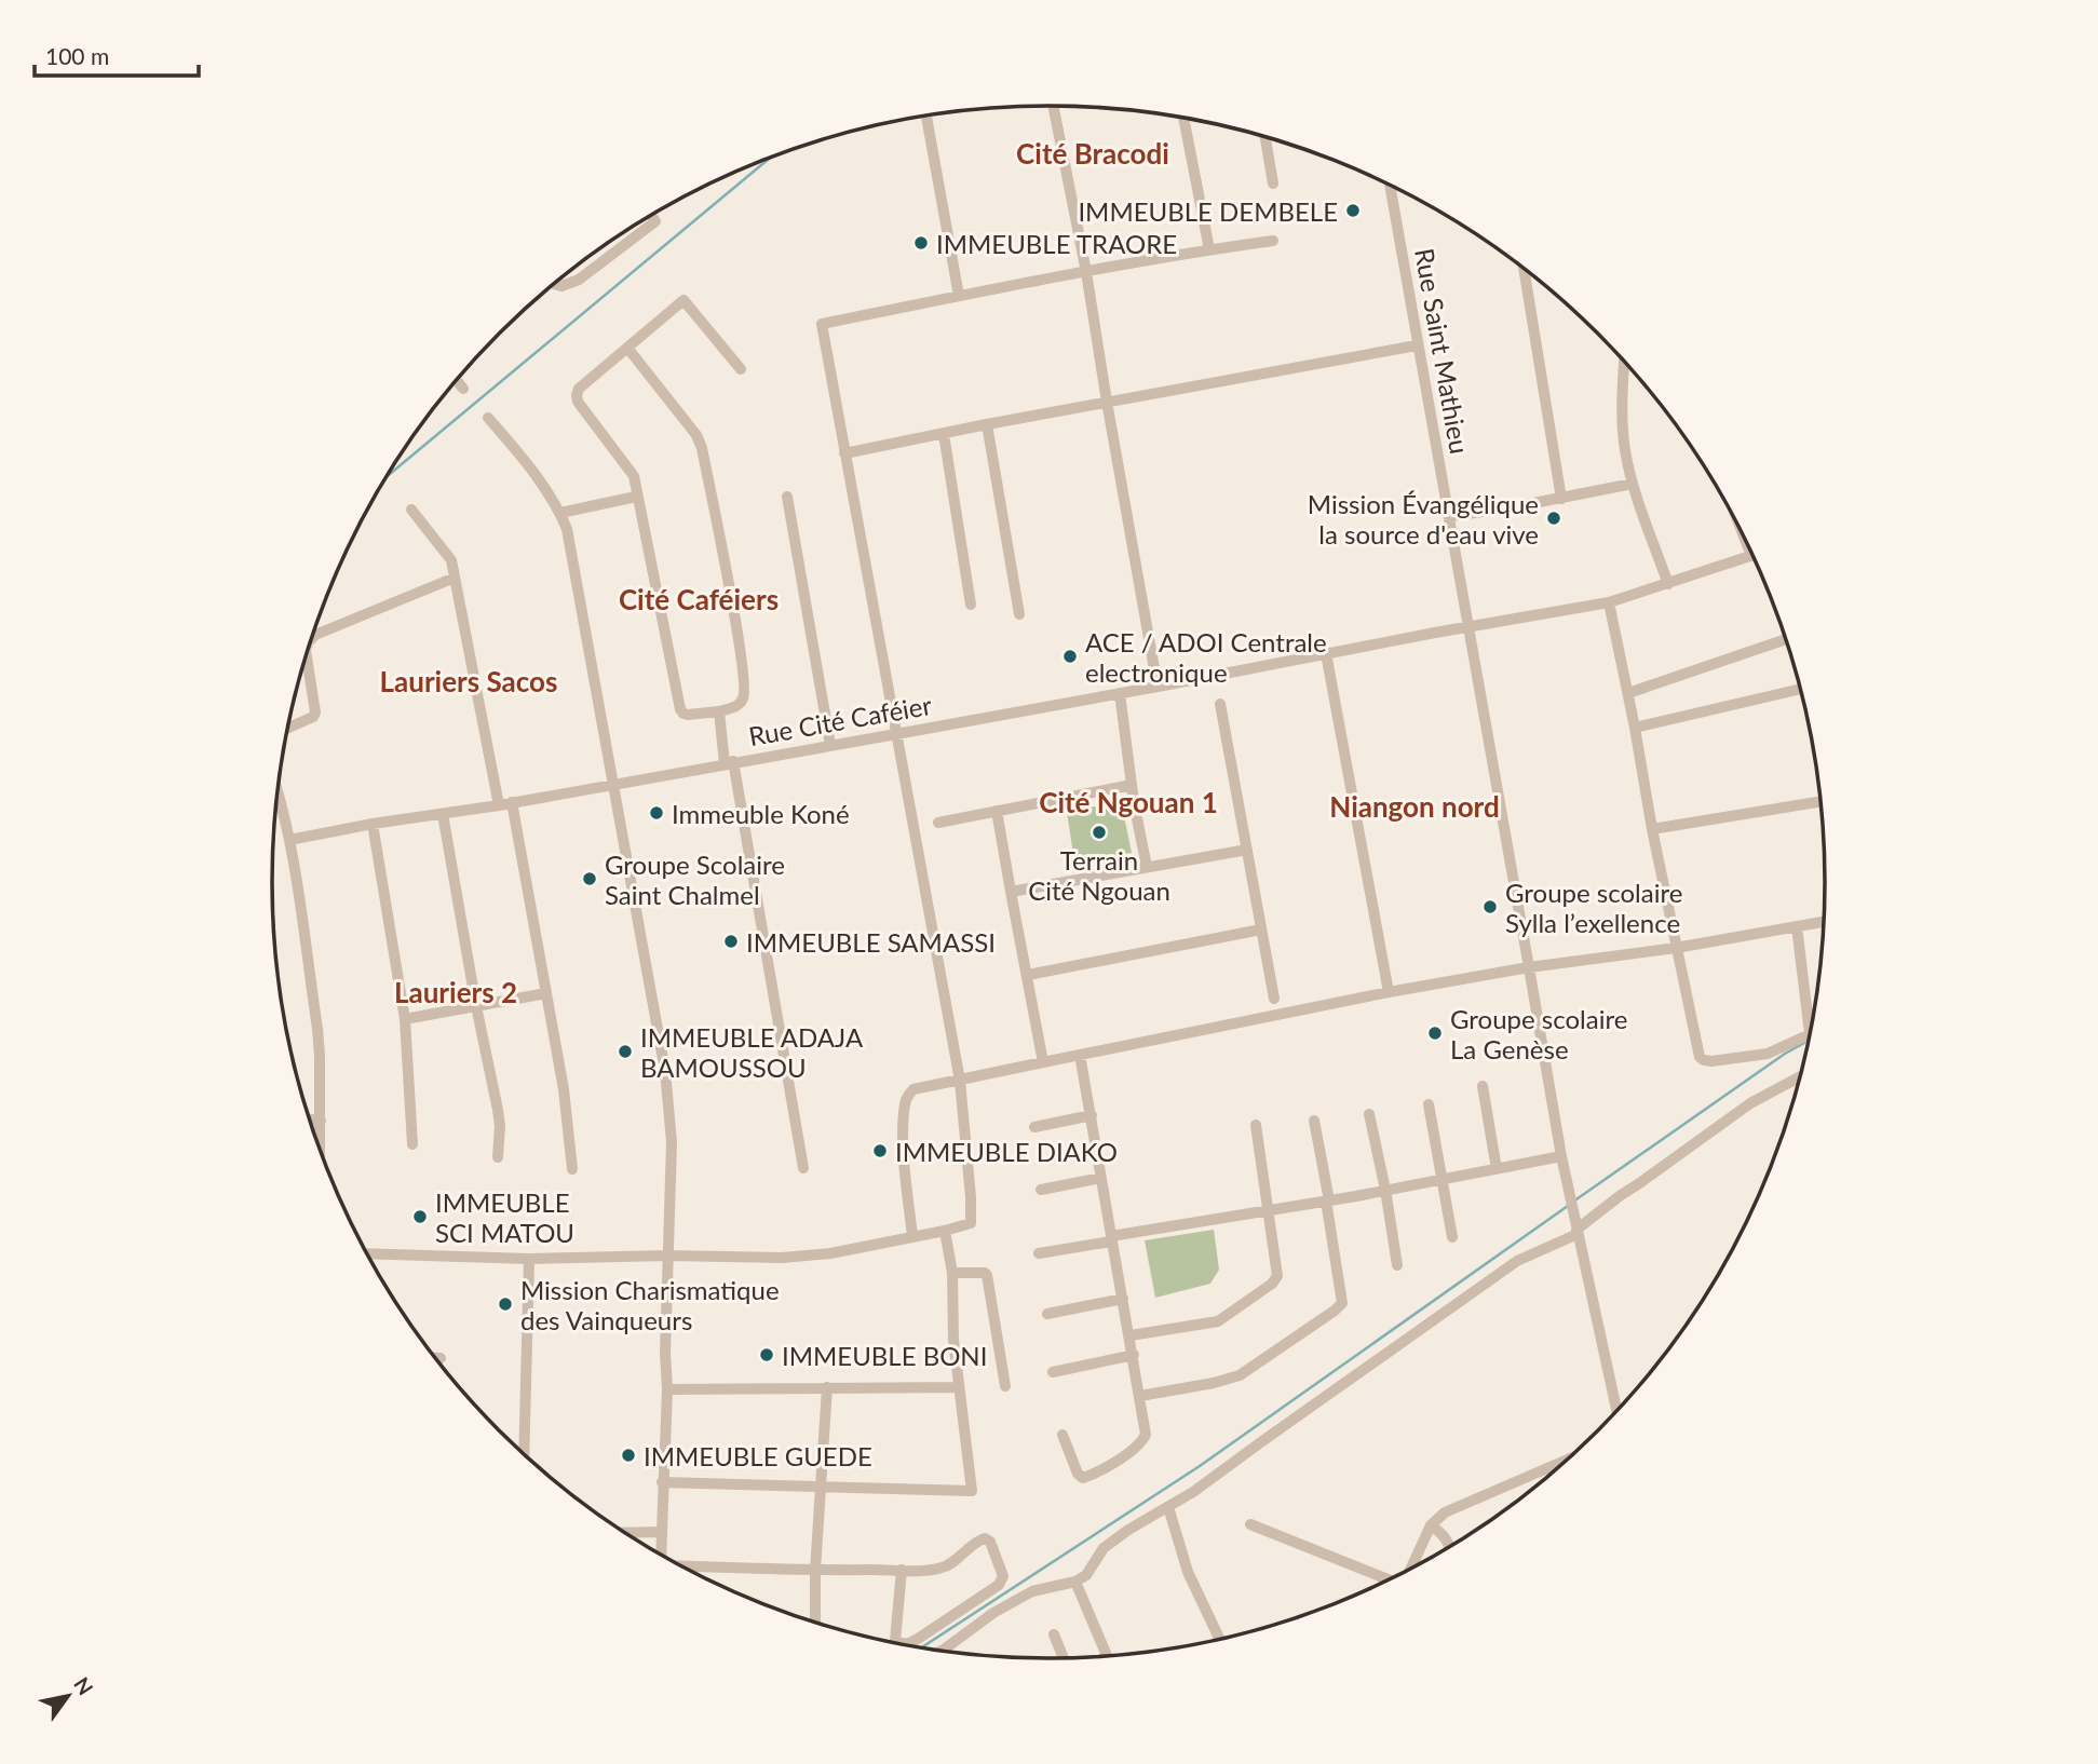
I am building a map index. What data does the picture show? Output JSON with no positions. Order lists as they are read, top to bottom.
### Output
{
  "streets": {
    "street": ["Rue Saint Mathieu", "Rue Cité Caféier"]
  },
  "crossings": [
    ["Rue Saint Mathieu", "Rue Cité Caféier"]
  ],
  "districts": [
    "Cité Bracodi",
    "Cité Caféiers",
    "Lauriers Sacos",
    "Cité Ngouan 1",
    "Niangon nord",
    "Lauriers 2"
  ],
  "places": [
    "IMMEUBLE DEMBELE",
    "IMMEUBLE TRAORE",
    "Mission Évangélique la source d'eau vive",
    "ACE / ADOI Centrale electronique",
    "Immeuble Koné",
    "Terrain Cité Ngouan",
    "Groupe Scolaire Saint Chalmel",
    "Groupe scolaire Sylla l’exellence",
    "IMMEUBLE SAMASSI",
    "Groupe scolaire La Genèse",
    "IMMEUBLE ADAJA BAMOUSSOU",
    "IMMEUBLE DIAKO",
    "IMMEUBLE SCI MATOU",
    "Mission Charismatique des Vainqueurs",
    "IMMEUBLE BONI",
    "IMMEUBLE GUEDE"
  ],
  "scale_bar": "100 m",
  "north": "top right"
}
